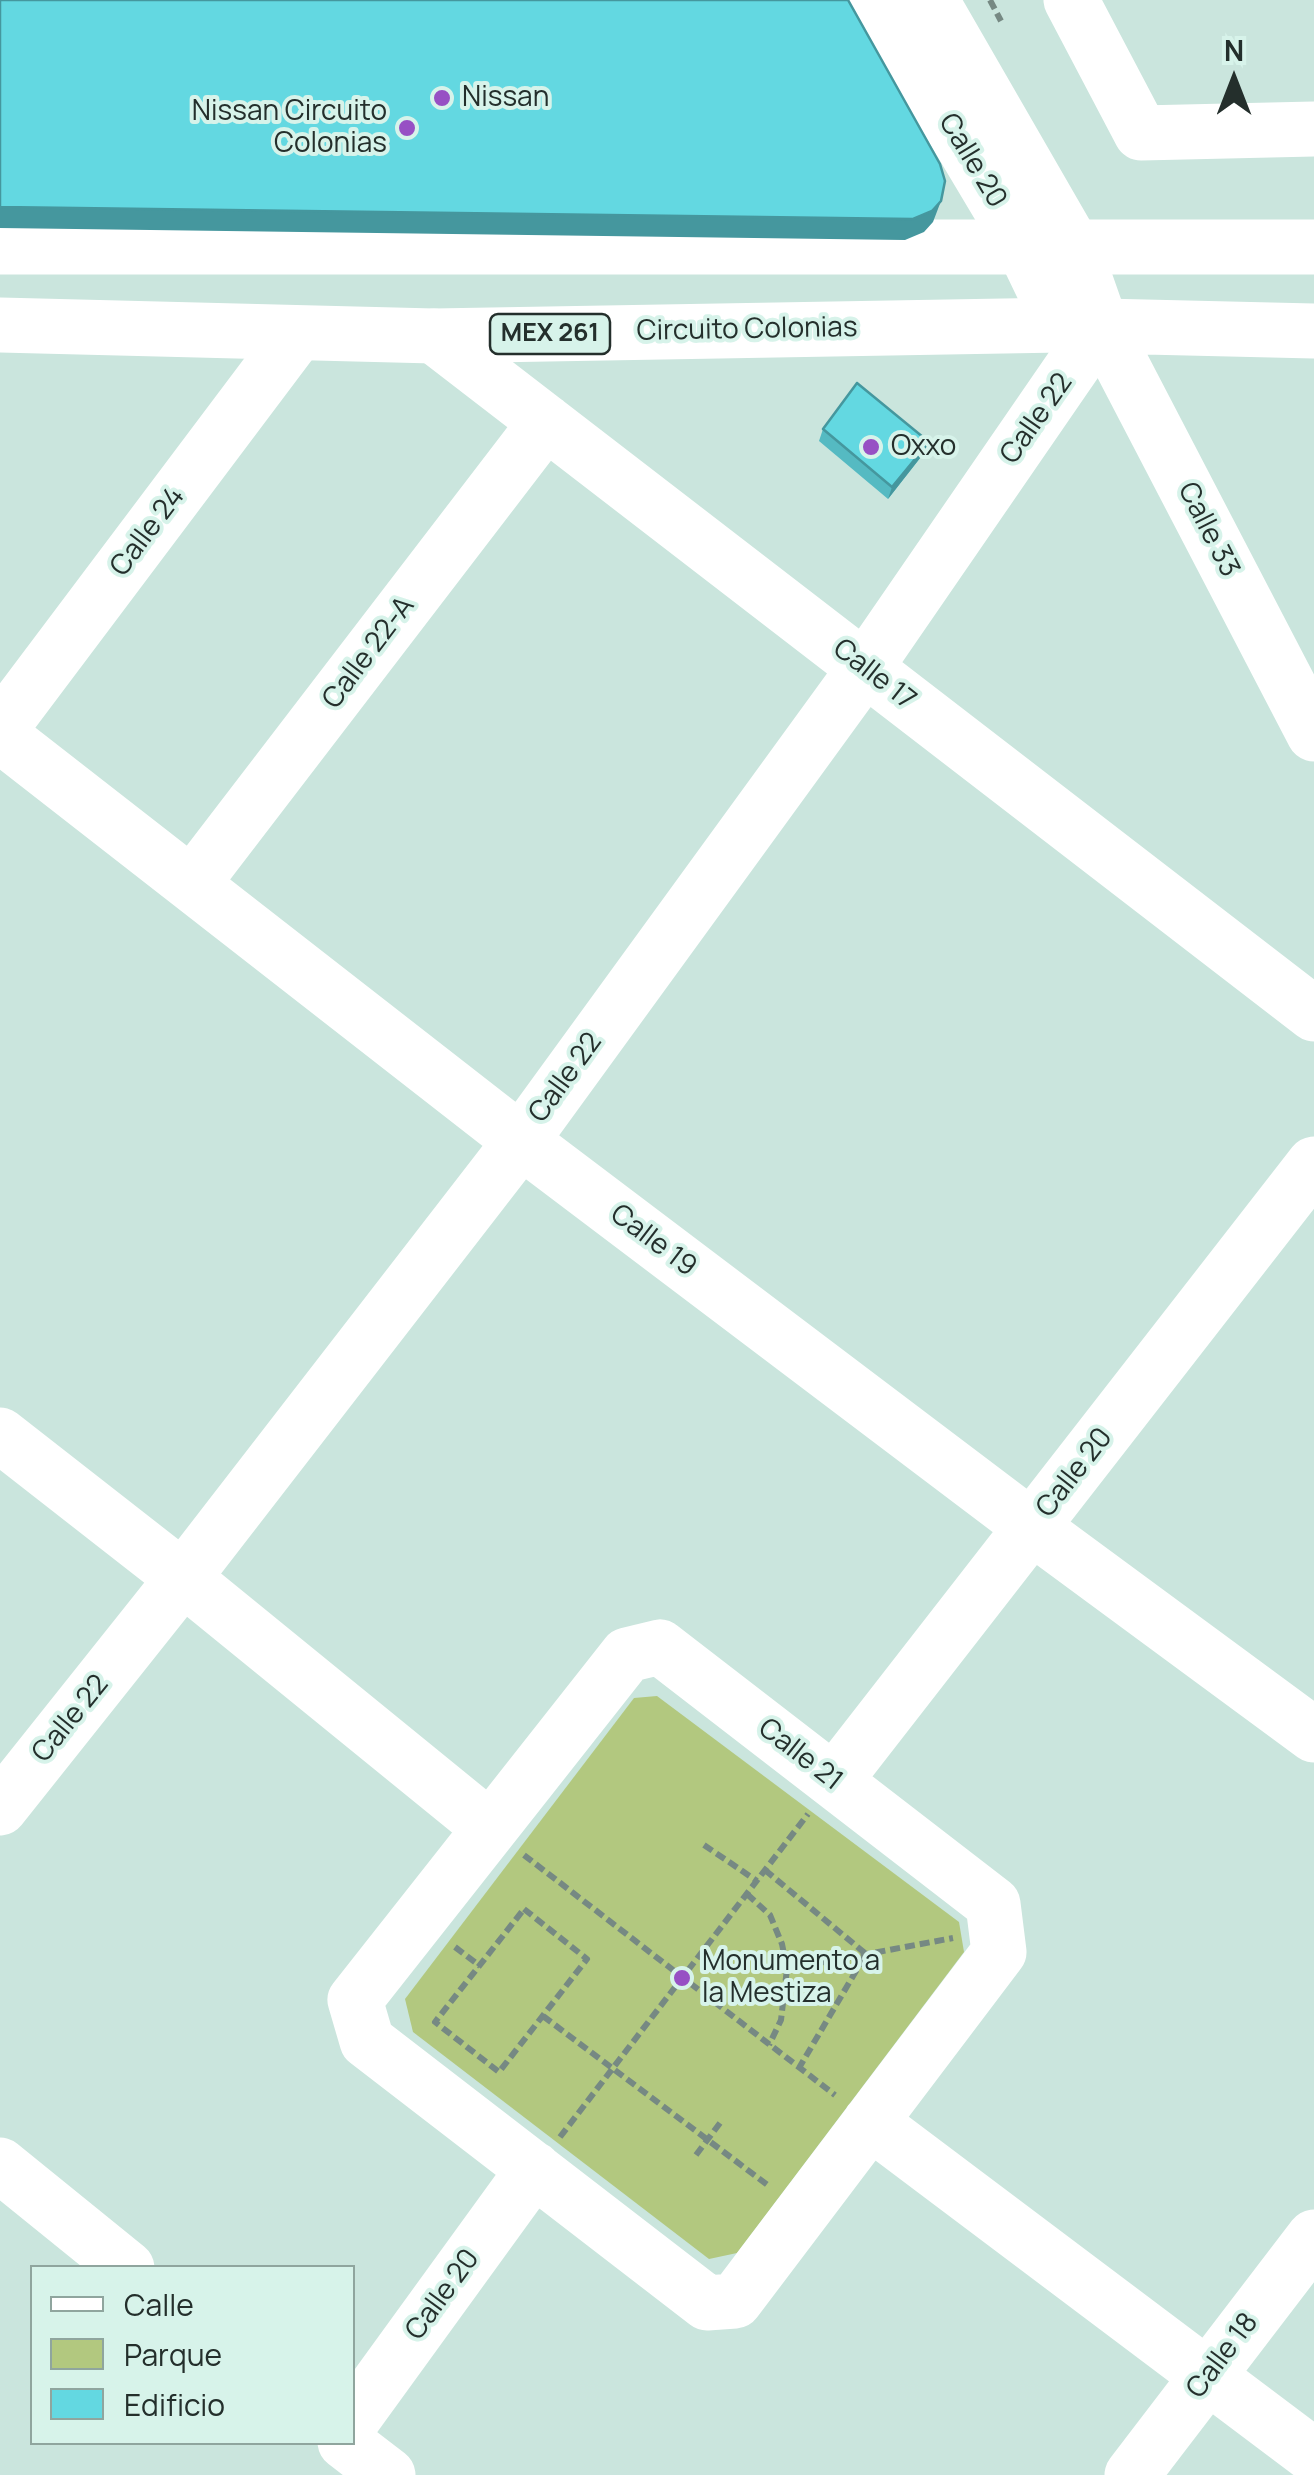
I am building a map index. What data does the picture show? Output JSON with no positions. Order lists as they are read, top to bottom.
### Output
{
  "streets": {
    "street": [
      "Calle 20",
      "Circuito Colonias",
      "MEX 261",
      "Calle 22",
      "Calle 33",
      "Calle 24",
      "Calle 22-A",
      "Calle 17",
      "Calle 19",
      "Calle 21",
      "Calle 18"
    ]
  },
  "crossings": [
    ["Calle 20", "Circuito Colonias"],
    ["Calle 20", "Calle 22"],
    ["Calle 20", "Calle 33"],
    ["Calle 20", "Calle 19"],
    ["Calle 20", "Calle 21"],
    ["Circuito Colonias", "Calle 22"],
    ["Circuito Colonias", "Calle 33"],
    ["Circuito Colonias", "Calle 24"],
    ["Circuito Colonias", "Calle 17"],
    ["Calle 22", "Calle 33"],
    ["Calle 22", "Calle 17"],
    ["Calle 22", "Calle 19"],
    ["Calle 24", "Calle 19"],
    ["Calle 22-A", "Calle 17"],
    ["Calle 22-A", "Calle 19"]
  ],
  "places": [
    "Nissan",
    "Nissan Circuito Colonias",
    "Oxxo",
    "Monumento a la Mestiza"
  ],
  "legend": ["Calle", "Parque", "Edificio"],
  "north": "top"
}
